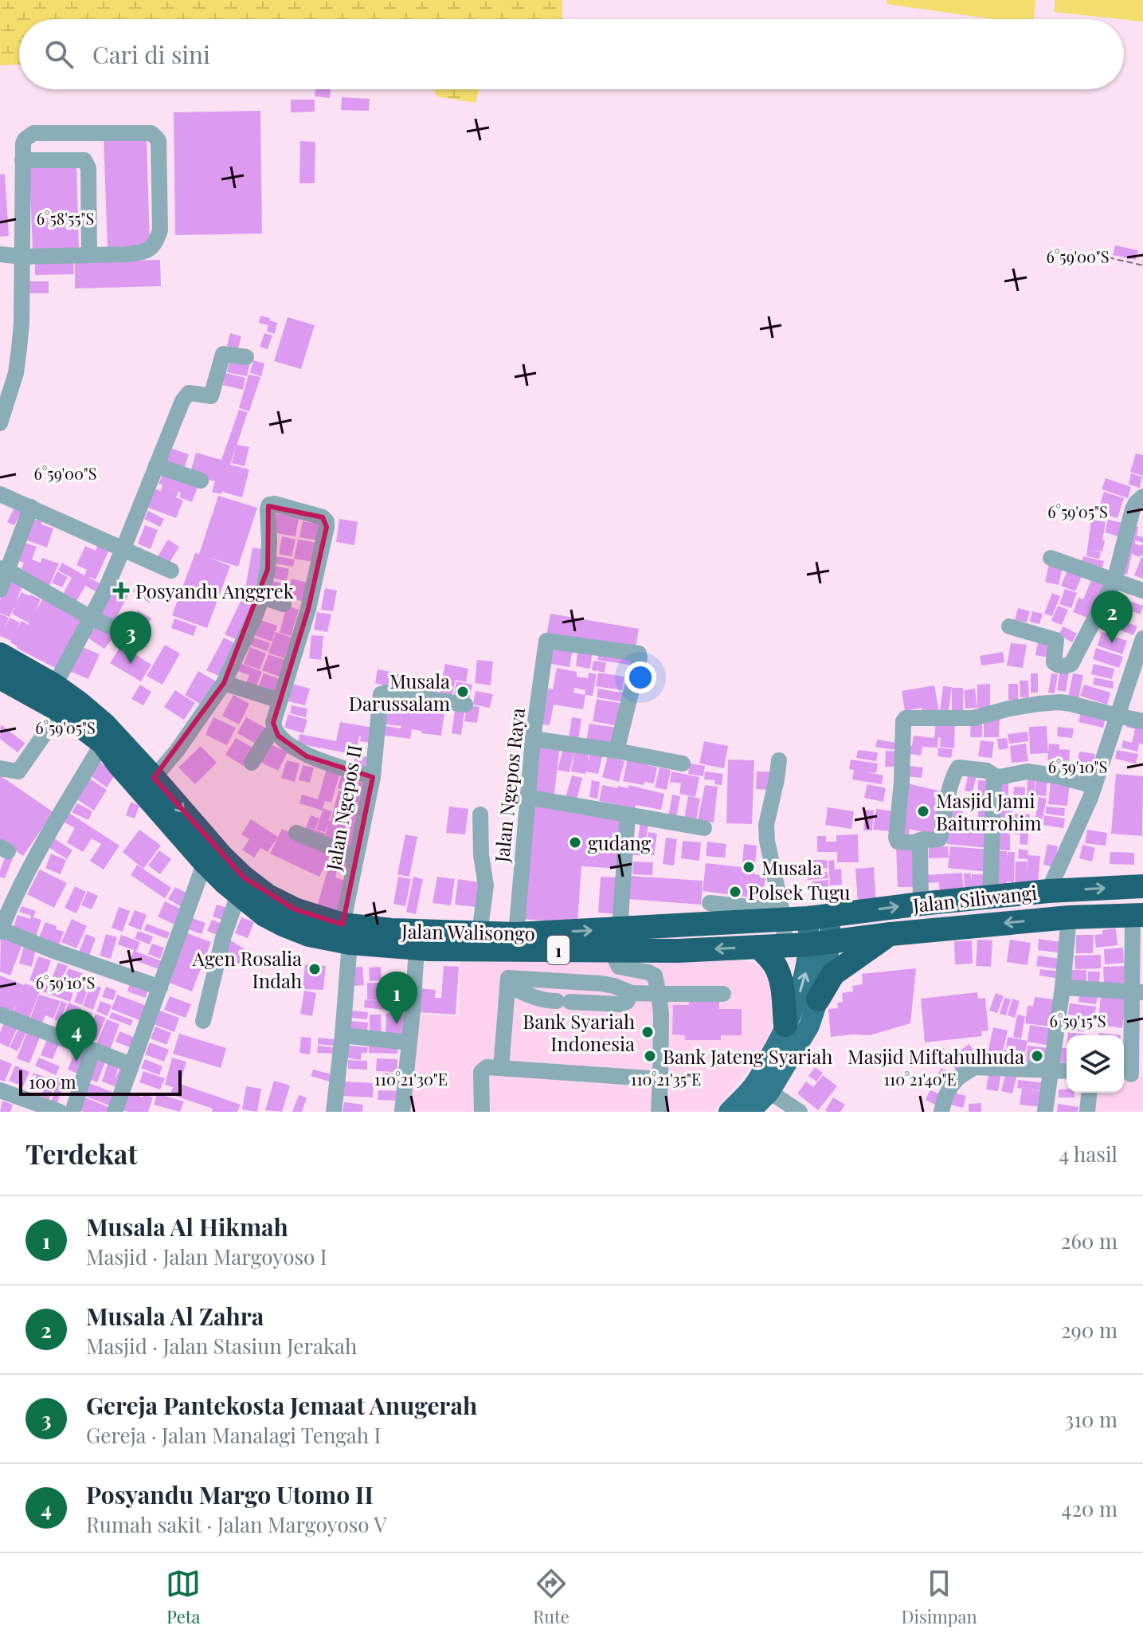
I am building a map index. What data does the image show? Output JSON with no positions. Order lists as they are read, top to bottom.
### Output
{
  "streets": {
    "highway": ["Jalan Siliwangi", "Jalan Walisongo", "1"],
    "street": ["Jalan Ngepos Raya", "Jalan Ngepos II"]
  },
  "crossings": [
    ["Jalan Ngepos Raya", "Jalan Walisongo"],
    ["Jalan Ngepos II", "Jalan Walisongo"],
    ["Jalan Siliwangi", "Jalan Walisongo"]
  ],
  "places": {
    "health": ["Posyandu Anggrek"],
    "other": [
      "Musala Darussalam",
      "Masjid Jami Baiturrohim",
      "gudang",
      "Musala",
      "Polsek Tugu",
      "Agen Rosalia Indah",
      "Bank Syariah Indonesia",
      "Bank Jateng Syariah",
      "Masjid Miftahulhuda"
    ]
  },
  "scale_bar": "100 m",
  "page": {
    "search": "Cari di sini",
    "pins": [
      "2",
      "3",
      "1",
      "4"
    ],
    "scale": "100 m",
    "heading": ["Terdekat", "4 hasil"],
    "list": [
      {
        "mark": "1",
        "name": "Musala Al Hikmah",
        "note": "Masjid · Jalan Margoyoso I",
        "value": "260 m"
      },
      {
        "mark": "2",
        "name": "Musala Al Zahra",
        "note": "Masjid · Jalan Stasiun Jerakah",
        "value": "290 m"
      },
      {
        "mark": "3",
        "name": "Gereja Pantekosta Jemaat Anugerah",
        "note": "Gereja · Jalan Manalagi Tengah I",
        "value": "310 m"
      },
      {
        "mark": "4",
        "name": "Posyandu Margo Utomo II",
        "note": "Rumah sakit · Jalan Margoyoso V",
        "value": "420 m"
      }
    ],
    "nav": ["Peta", "Rute", "Disimpan"]
  },
  "coordinates": [
    "6°58'55\"S",
    "6°59'00\"S",
    "6°59'05\"S",
    "6°59'10\"S",
    "6°59'15\"S",
    "110°21'30\"E",
    "110°21'35\"E",
    "110°21'40\"E"
  ]
}
